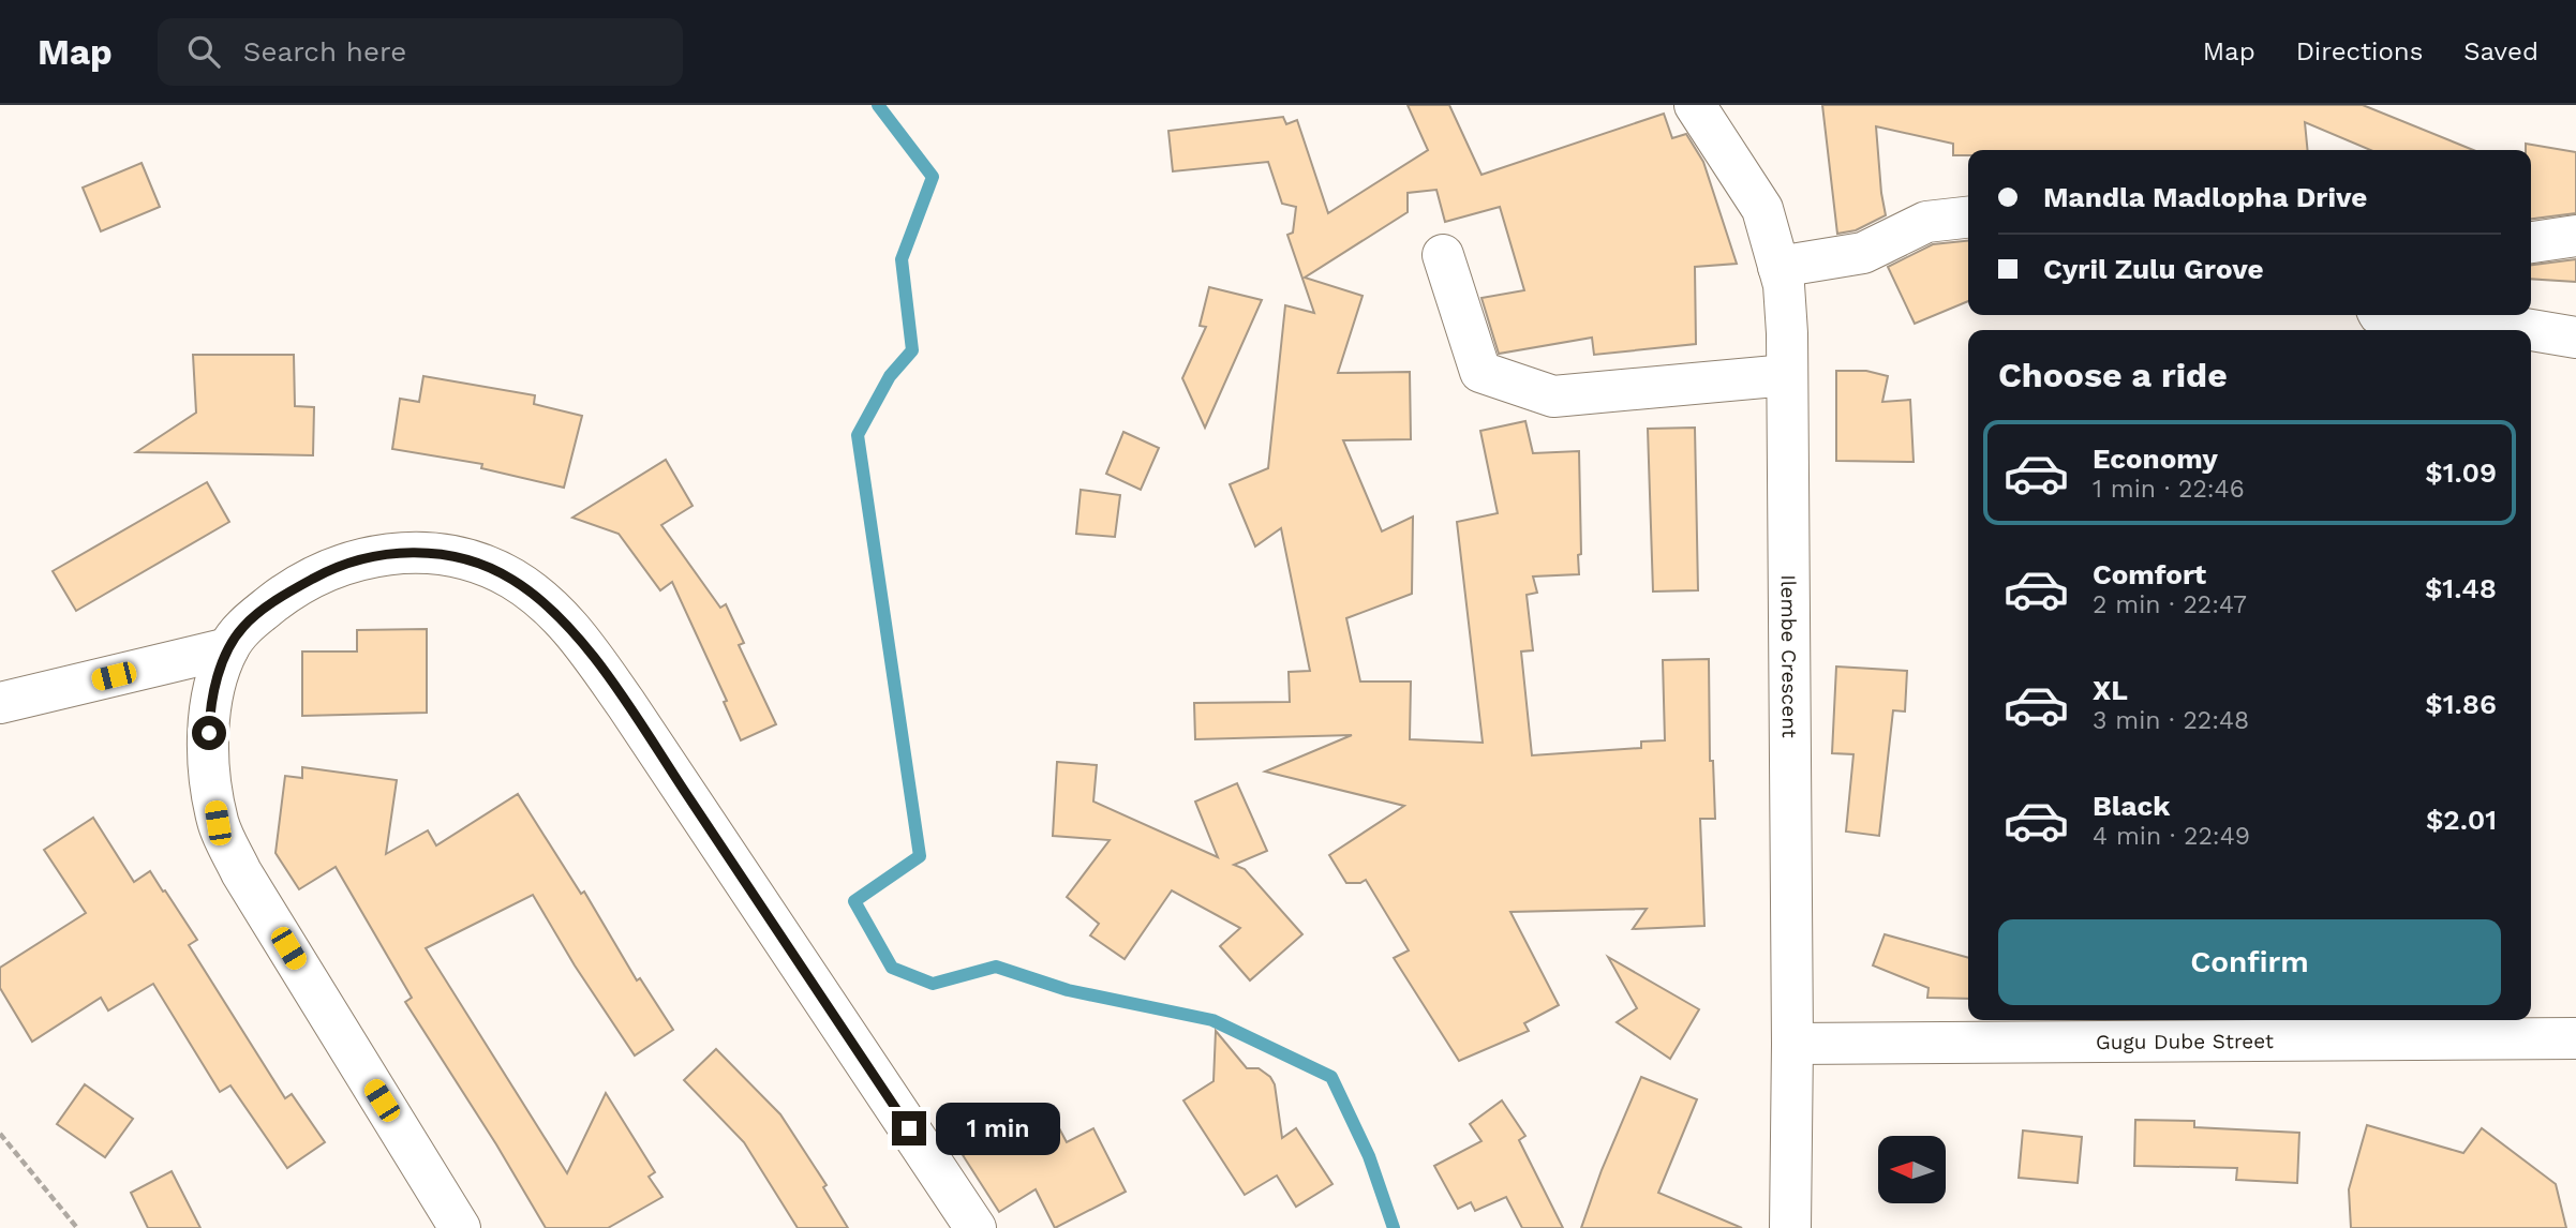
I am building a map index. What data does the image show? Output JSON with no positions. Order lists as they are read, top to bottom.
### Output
{
  "streets": {
    "street": ["Ilembe Crescent", "Gugu Dube Street"]
  },
  "crossings": [
    ["Ilembe Crescent", "Gugu Dube Street"]
  ],
  "north": "left",
  "page": {
    "header": "Map",
    "search": "Search here",
    "nav": ["Map", "Directions", "Saved"],
    "banner": ["Mandla Madlopha Drive", "Cyril Zulu Grove"],
    "heading": "Choose a ride",
    "list": [
      {
        "name": "Economy",
        "note": "1 min · 22:46",
        "value": "$1.09"
      },
      {
        "name": "Comfort",
        "note": "2 min · 22:47",
        "value": "$1.48"
      },
      {
        "name": "XL",
        "note": "3 min · 22:48",
        "value": "$1.86"
      },
      {
        "name": "Black",
        "note": "4 min · 22:49",
        "value": "$2.01"
      }
    ],
    "buttons": "Confirm",
    "bubble": "1 min"
  }
}
